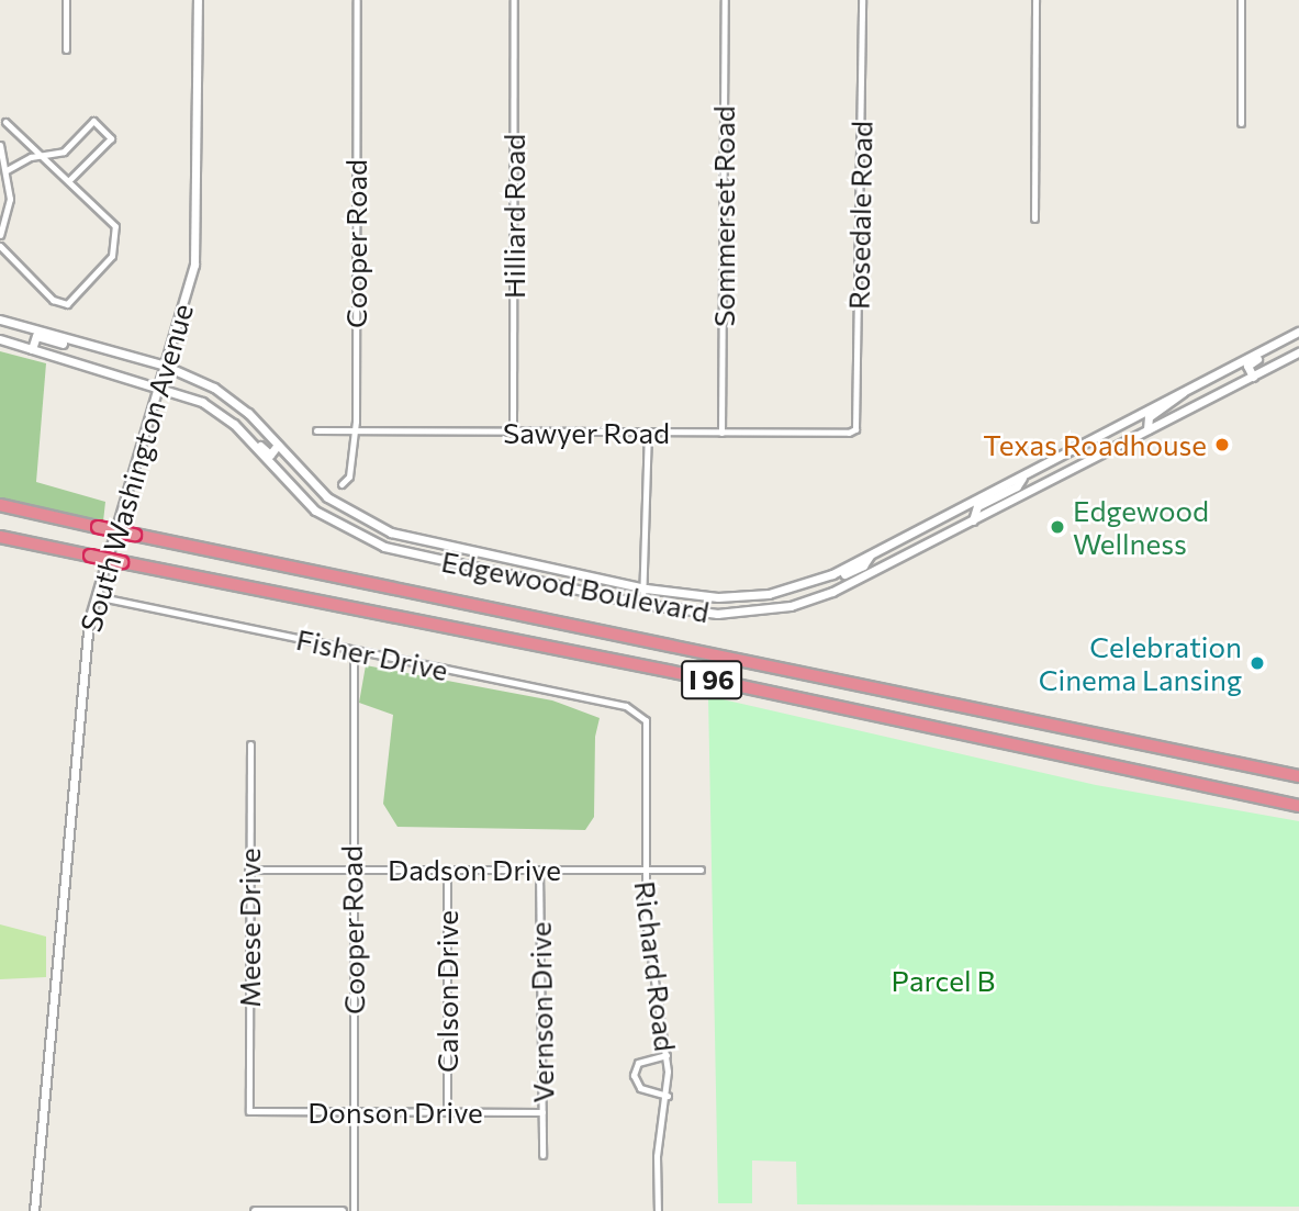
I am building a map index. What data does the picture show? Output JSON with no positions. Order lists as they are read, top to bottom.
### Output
{
  "streets": {
    "highway": ["I 96"],
    "street": [
      "Rosedale Road",
      "Hilliard Road",
      "Sommerset Road",
      "Cooper Road",
      "Sawyer Road",
      "South Washington Avenue",
      "Edgewood Boulevard",
      "Fisher Drive",
      "Dadson Drive",
      "Meese Drive",
      "Richard Road",
      "Calson Drive",
      "Vernson Drive",
      "Donson Drive"
    ]
  },
  "crossings": [
    ["Rosedale Road", "Sawyer Road"],
    ["Hilliard Road", "Sawyer Road"],
    ["Sommerset Road", "Sawyer Road"],
    ["Cooper Road", "Sawyer Road"],
    ["Cooper Road", "Fisher Drive"],
    ["Cooper Road", "Dadson Drive"],
    ["Cooper Road", "Donson Drive"],
    ["South Washington Avenue", "Edgewood Boulevard"],
    ["South Washington Avenue", "Fisher Drive"],
    ["Fisher Drive", "Richard Road"],
    ["Dadson Drive", "Meese Drive"],
    ["Dadson Drive", "Richard Road"],
    ["Dadson Drive", "Calson Drive"],
    ["Dadson Drive", "Vernson Drive"],
    ["Meese Drive", "Donson Drive"],
    ["Calson Drive", "Donson Drive"],
    ["Vernson Drive", "Donson Drive"]
  ],
  "parks": ["Parcel B"],
  "places": ["Texas Roadhouse", "Edgewood Wellness", "Celebration Cinema Lansing"]
}
